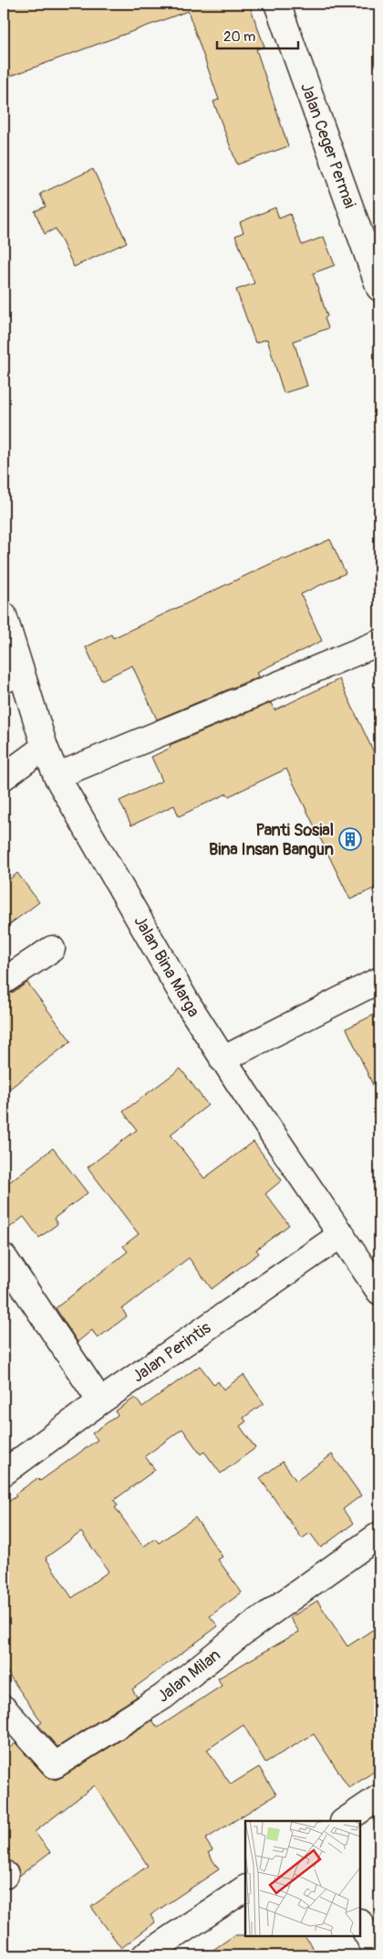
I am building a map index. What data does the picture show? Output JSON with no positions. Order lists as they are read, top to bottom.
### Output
{
  "streets": {
    "street": [
      "Jalan Ceger Permai",
      "Jalan Bina Marga",
      "Jalan Perintis",
      "Jalan Milan"
    ]
  },
  "crossings": [
    ["Jalan Bina Marga", "Jalan Perintis"]
  ],
  "places": {
    "building": ["Panti Sosial Bina Insan Bangun"]
  },
  "scale_bar": "20 m"
}
